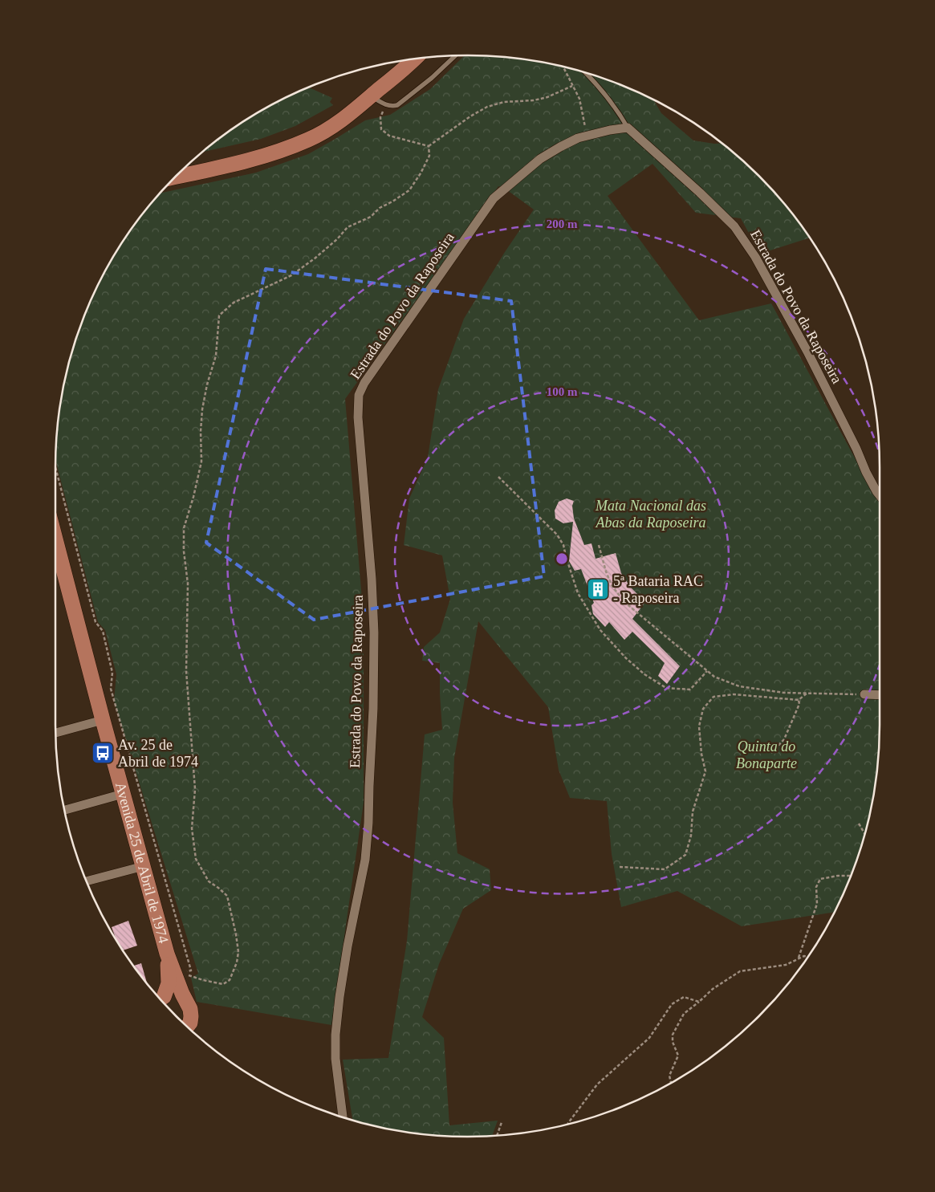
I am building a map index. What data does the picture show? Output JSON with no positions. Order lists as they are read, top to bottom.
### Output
{
  "streets": {
    "main road": ["Avenida 25 de Abril de 1974"],
    "street": ["Estrada do Povo da Raposeira"]
  },
  "parks": ["Mata Nacional das Abas da Raposeira", "Quinta do Bonaparte"],
  "places": {
    "building": ["5ª Bataria RAC - Raposeira"],
    "bus stop": ["Av. 25 de Abril de 1974"]
  },
  "rings": ["200 m", "100 m"]
}
